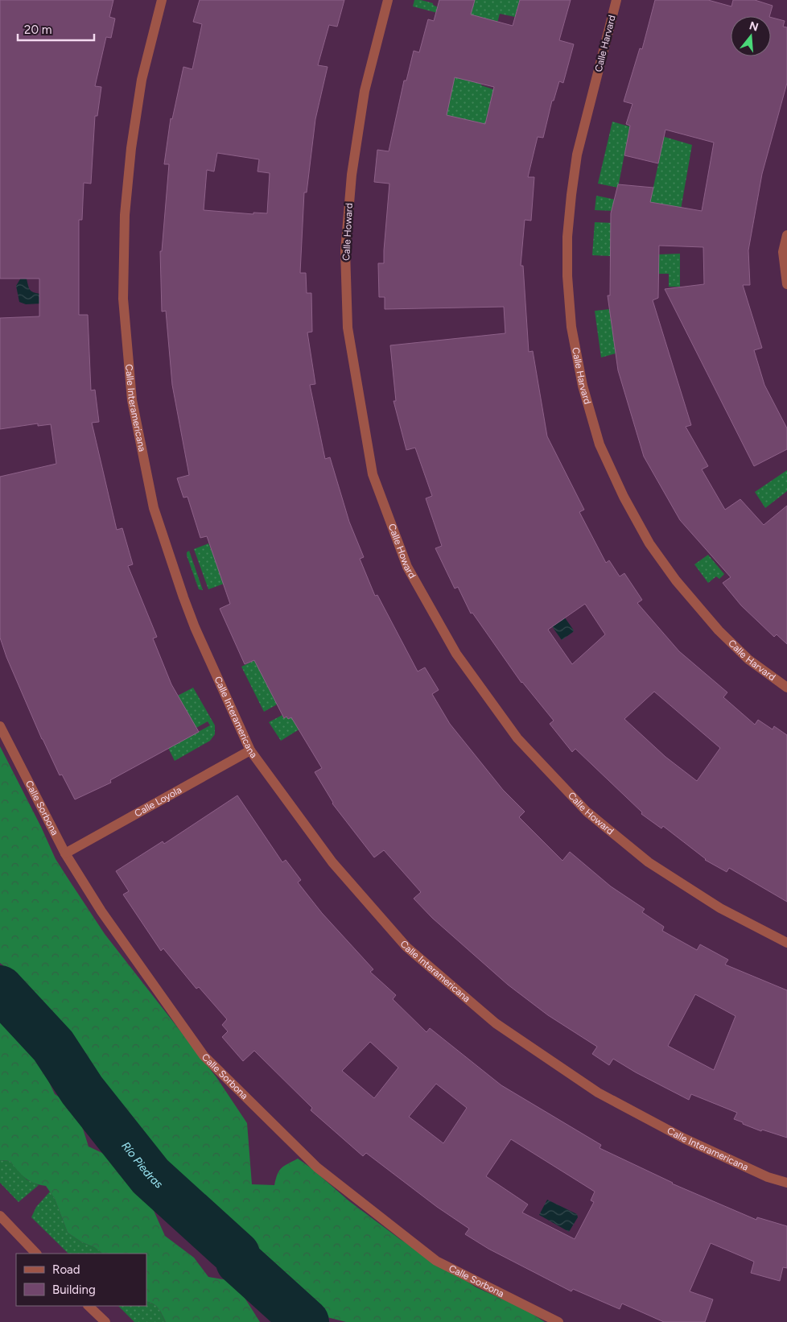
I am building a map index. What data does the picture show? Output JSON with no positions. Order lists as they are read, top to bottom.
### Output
{
  "streets": {
    "street": [
      "Calle Harvard",
      "Calle Howard",
      "Calle Interamericana",
      "Calle Loyola",
      "Calle Sorbona"
    ]
  },
  "crossings": [
    ["Calle Interamericana", "Calle Loyola"],
    ["Calle Loyola", "Calle Sorbona"]
  ],
  "water": ["Río Piedras"],
  "legend": ["Road", "Building"],
  "scale_bar": "20 m",
  "north": "top"
}
